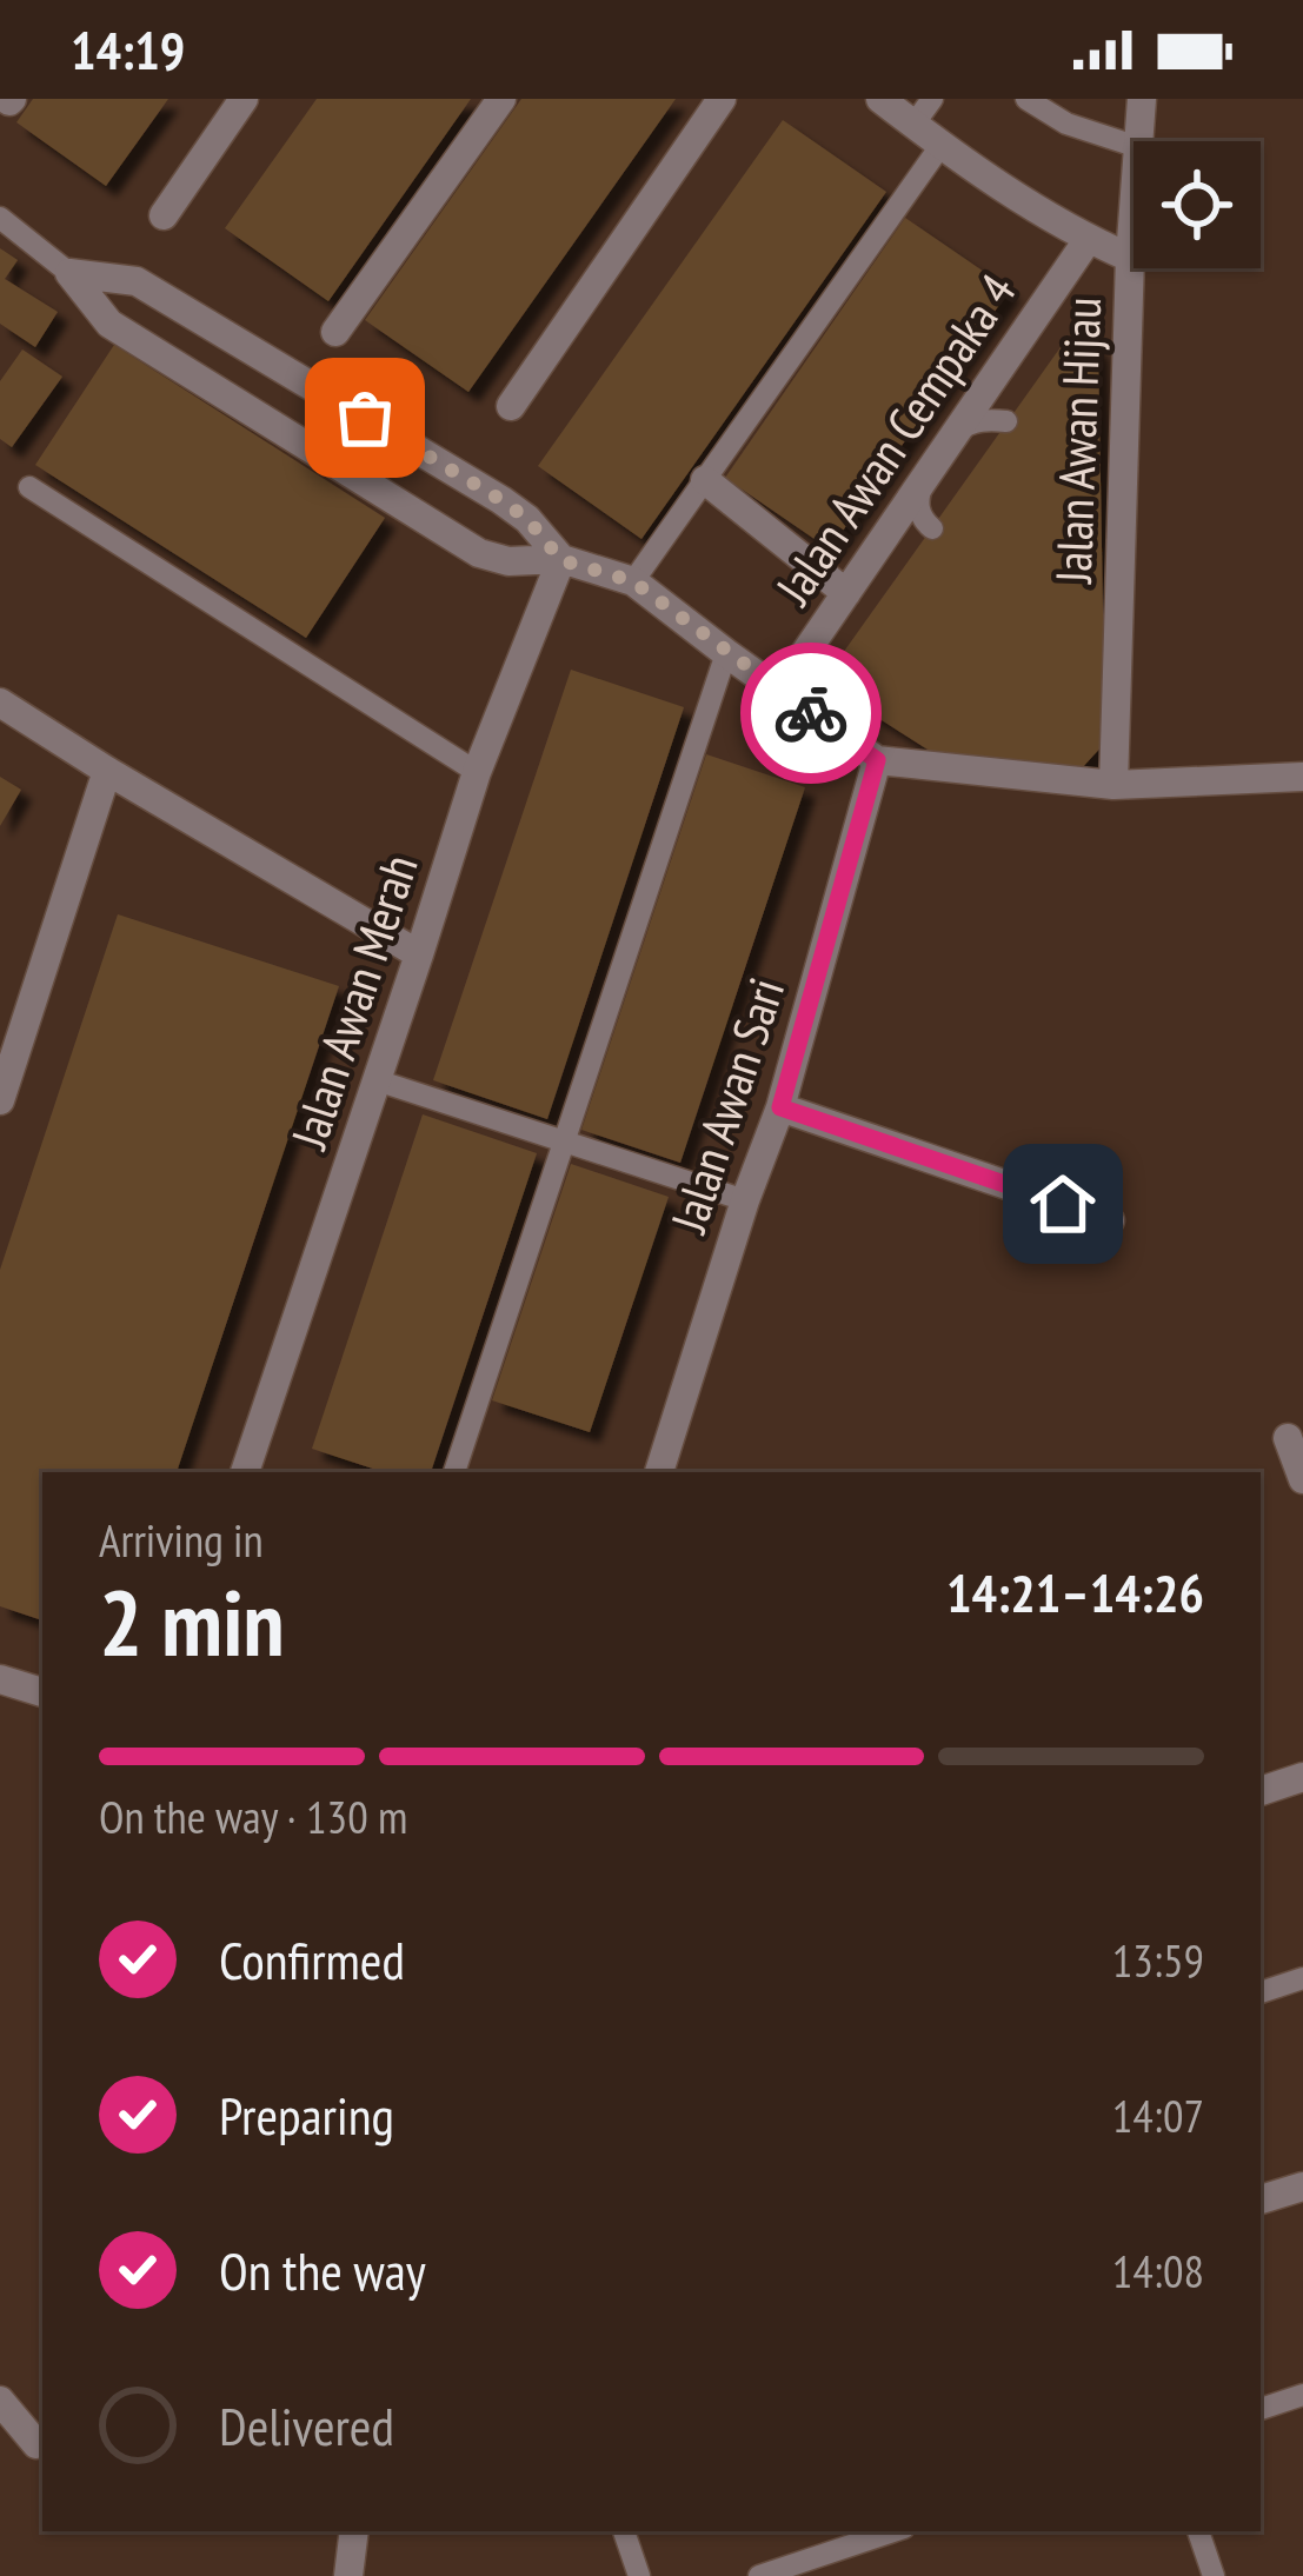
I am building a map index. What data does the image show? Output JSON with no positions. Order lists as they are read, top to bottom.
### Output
{
  "streets": {
    "street": [
      "Jalan Awan Cempaka 4",
      "Jalan Awan Hijau",
      "Jalan Awan Merah",
      "Jalan Awan Sari"
    ]
  },
  "page": {
    "status": "14:19",
    "heading": ["2 min", "Arriving in", "14:21–14:26"],
    "bar": "On the way · 130 m",
    "list": [
      ["Confirmed", "13:59"],
      ["Preparing", "14:07"],
      ["On the way", "14:08"],
      "Delivered"
    ]
  }
}
